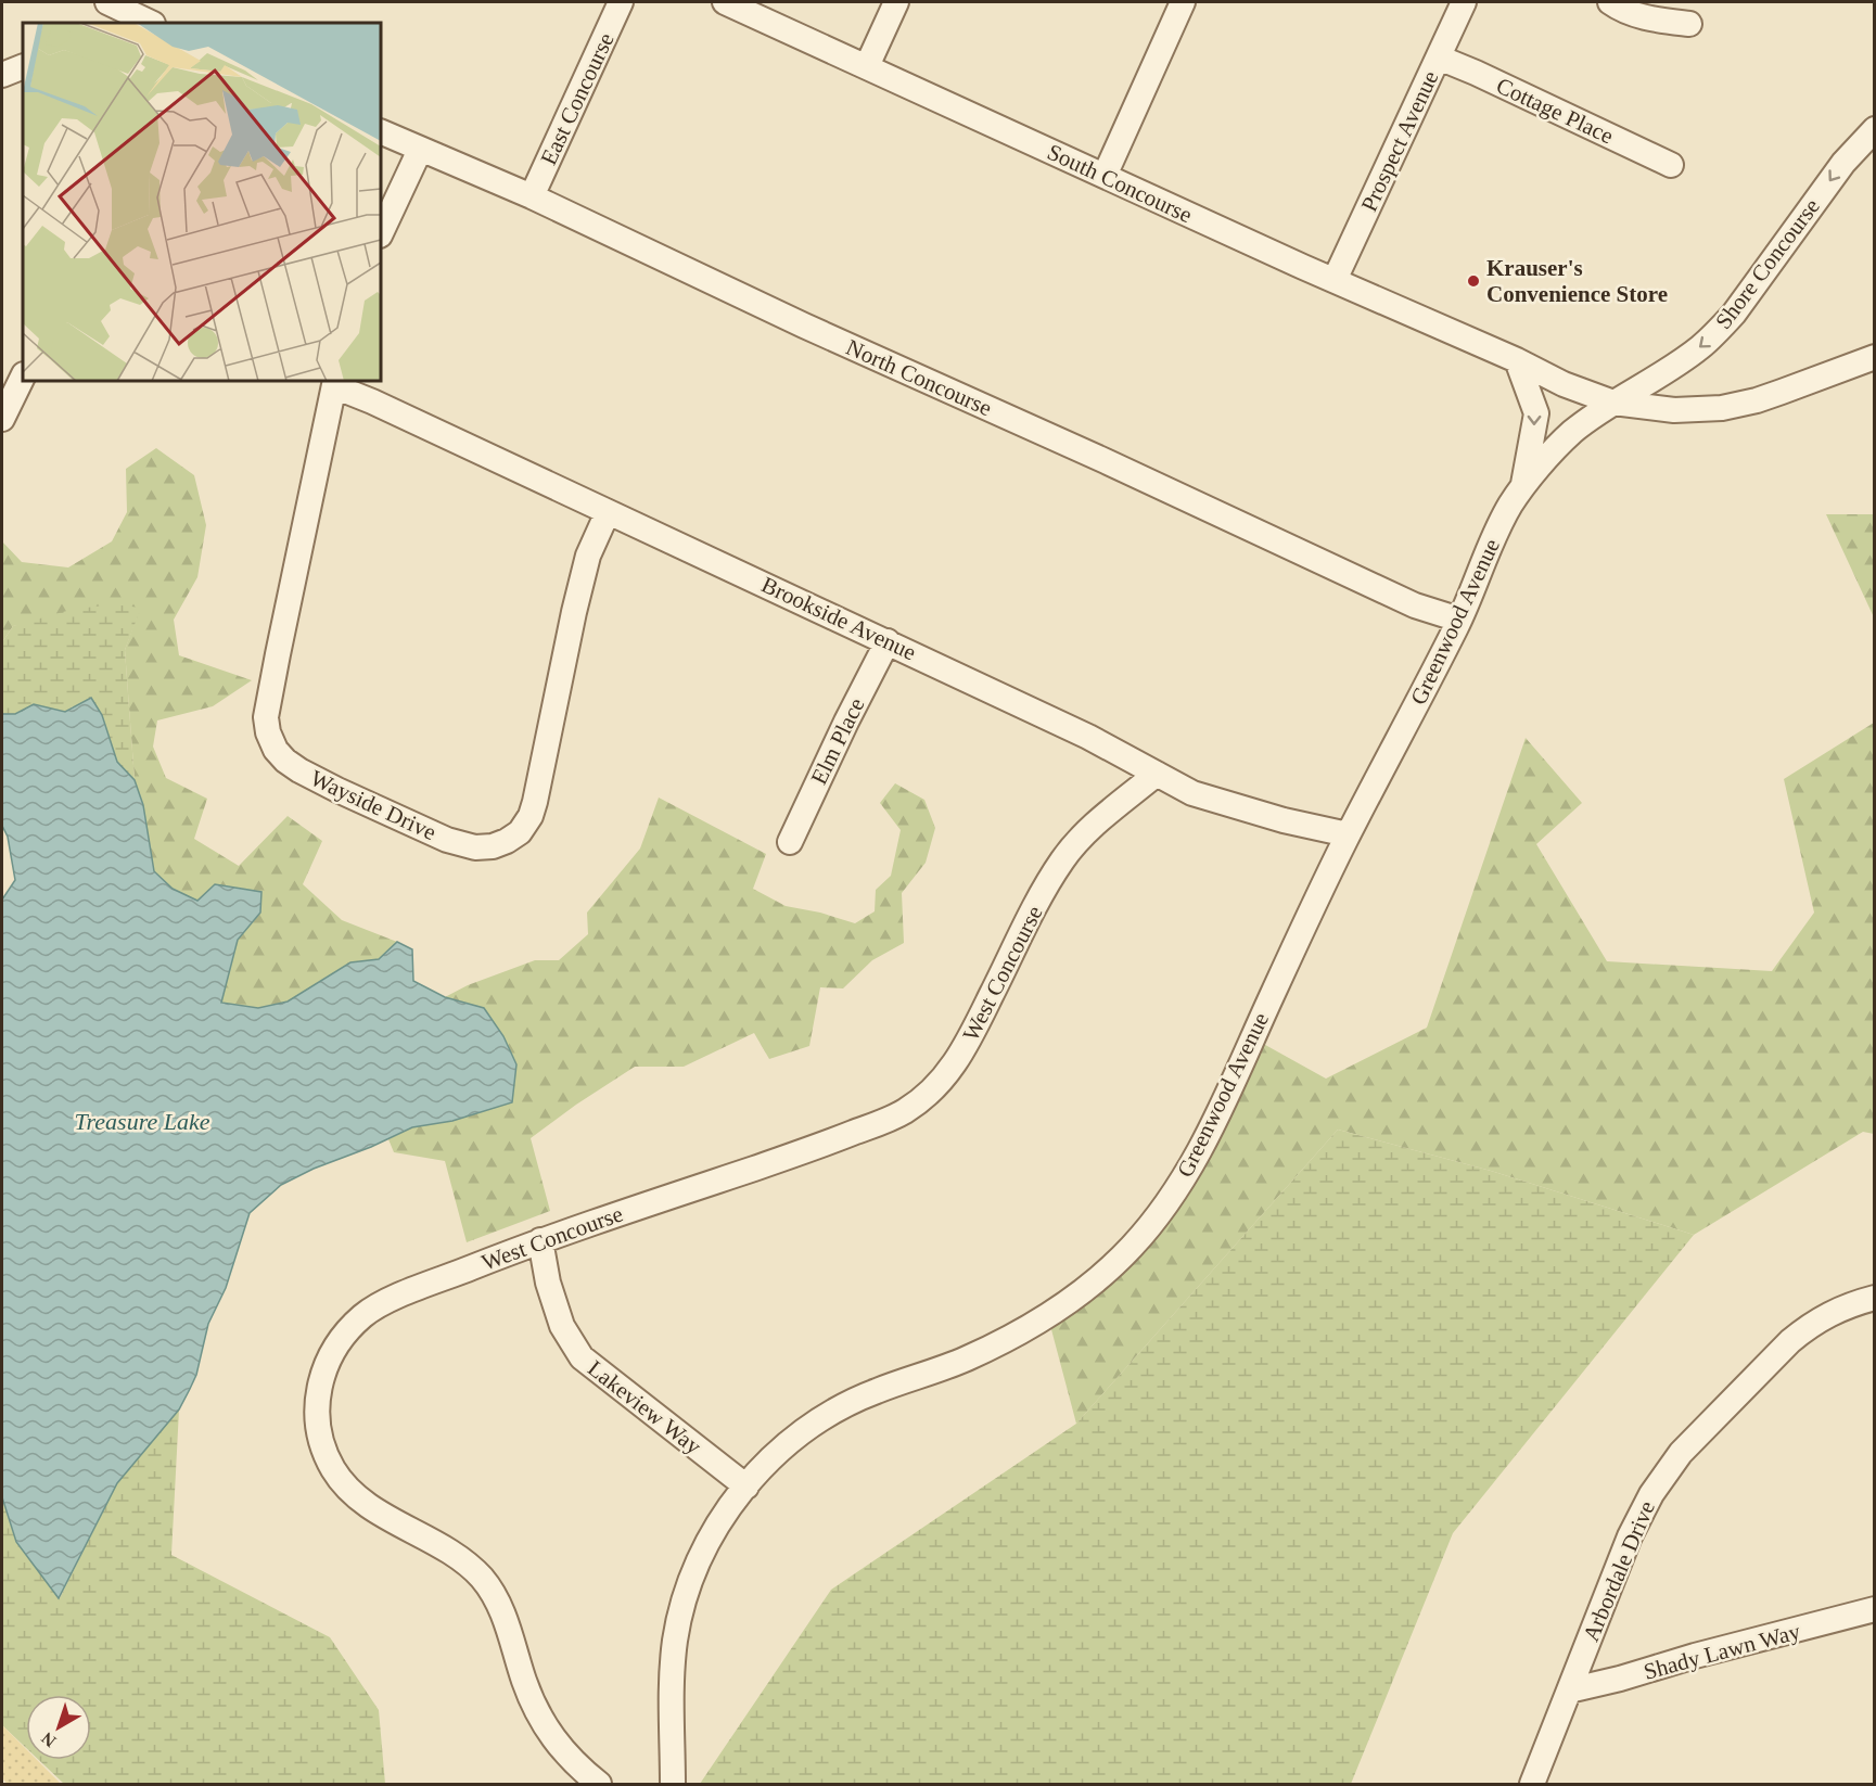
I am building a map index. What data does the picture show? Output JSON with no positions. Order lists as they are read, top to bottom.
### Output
{
  "streets": {
    "street": [
      "East Concourse",
      "Cottage Place",
      "Prospect Avenue",
      "South Concourse",
      "Shore Concourse",
      "North Concourse",
      "Brookside Avenue",
      "Greenwood Avenue",
      "Elm Place",
      "Wayside Drive",
      "West Concourse",
      "Lakeview Way",
      "Arbordale Drive",
      "Shady Lawn Way"
    ]
  },
  "crossings": [
    ["East Concourse", "North Concourse"],
    ["Cottage Place", "Prospect Avenue"],
    ["Prospect Avenue", "South Concourse"],
    ["South Concourse", "Shore Concourse"],
    ["South Concourse", "Greenwood Avenue"],
    ["Shore Concourse", "Greenwood Avenue"],
    ["North Concourse", "Greenwood Avenue"],
    ["Brookside Avenue", "Greenwood Avenue"],
    ["Brookside Avenue", "Elm Place"],
    ["Brookside Avenue", "Wayside Drive"],
    ["Brookside Avenue", "West Concourse"],
    ["Greenwood Avenue", "Lakeview Way"],
    ["West Concourse", "Lakeview Way"],
    ["Arbordale Drive", "Shady Lawn Way"]
  ],
  "one_way": ["Shore Concourse"],
  "water": ["Treasure Lake"],
  "places": ["Krauser's Convenience Store"],
  "north": "bottom left"
}
